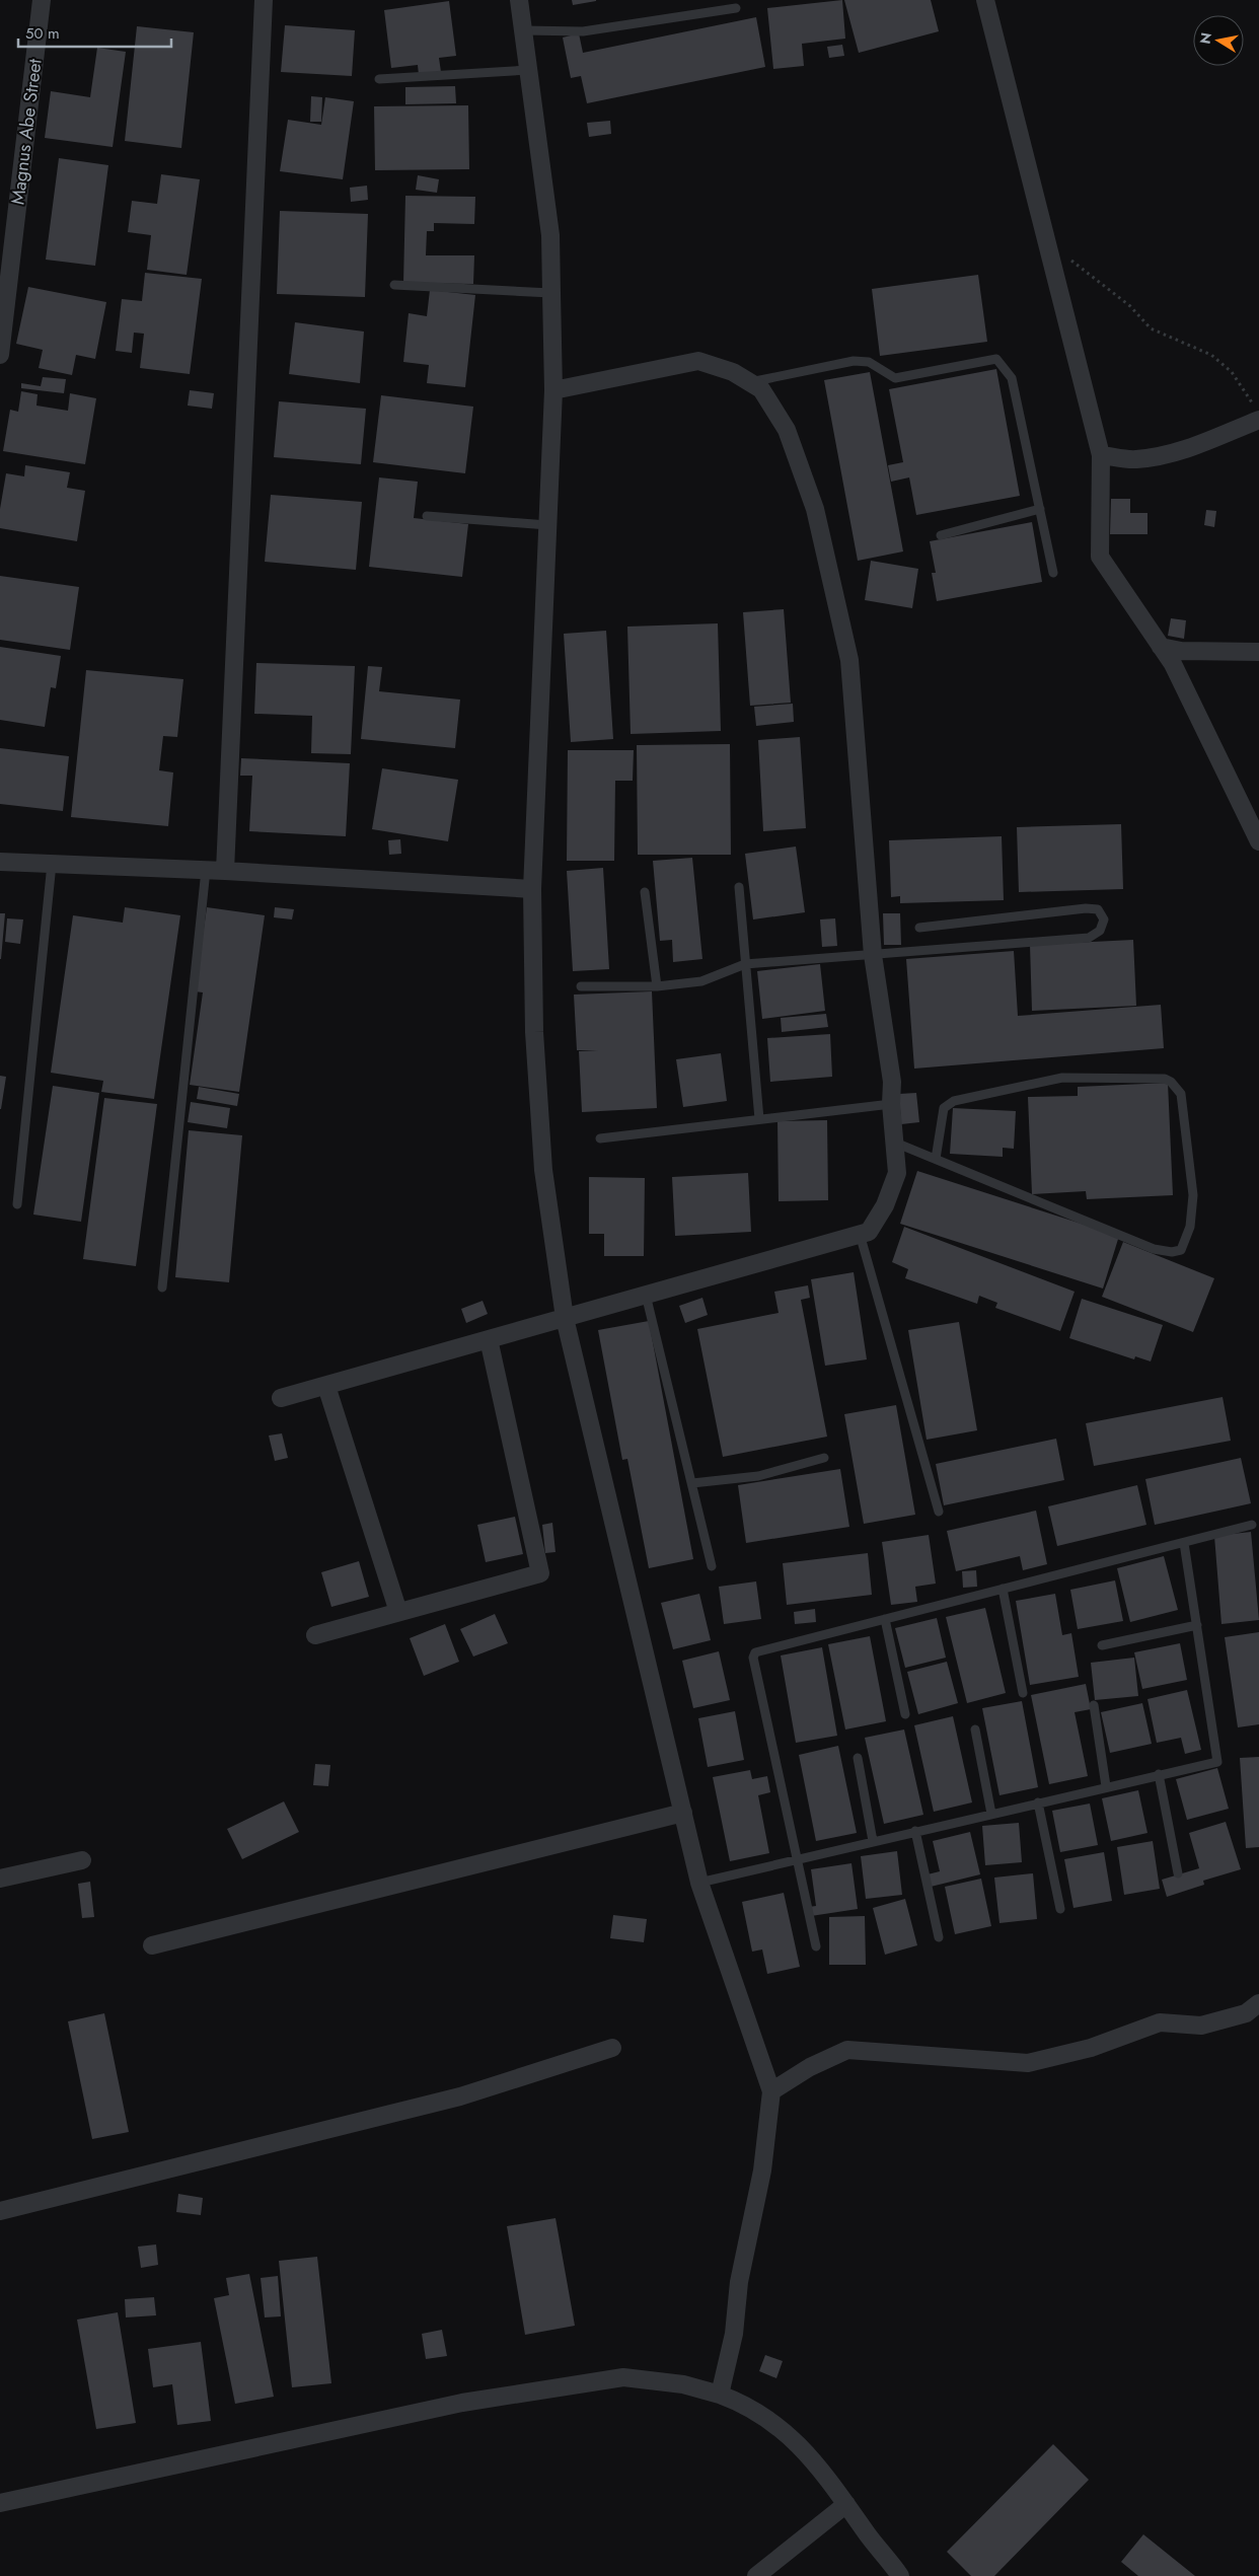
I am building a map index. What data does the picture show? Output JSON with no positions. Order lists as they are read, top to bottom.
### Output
{
  "streets": {
    "street": ["Magnus Abe Street"]
  },
  "scale_bar": "50 m",
  "north": "left"
}
